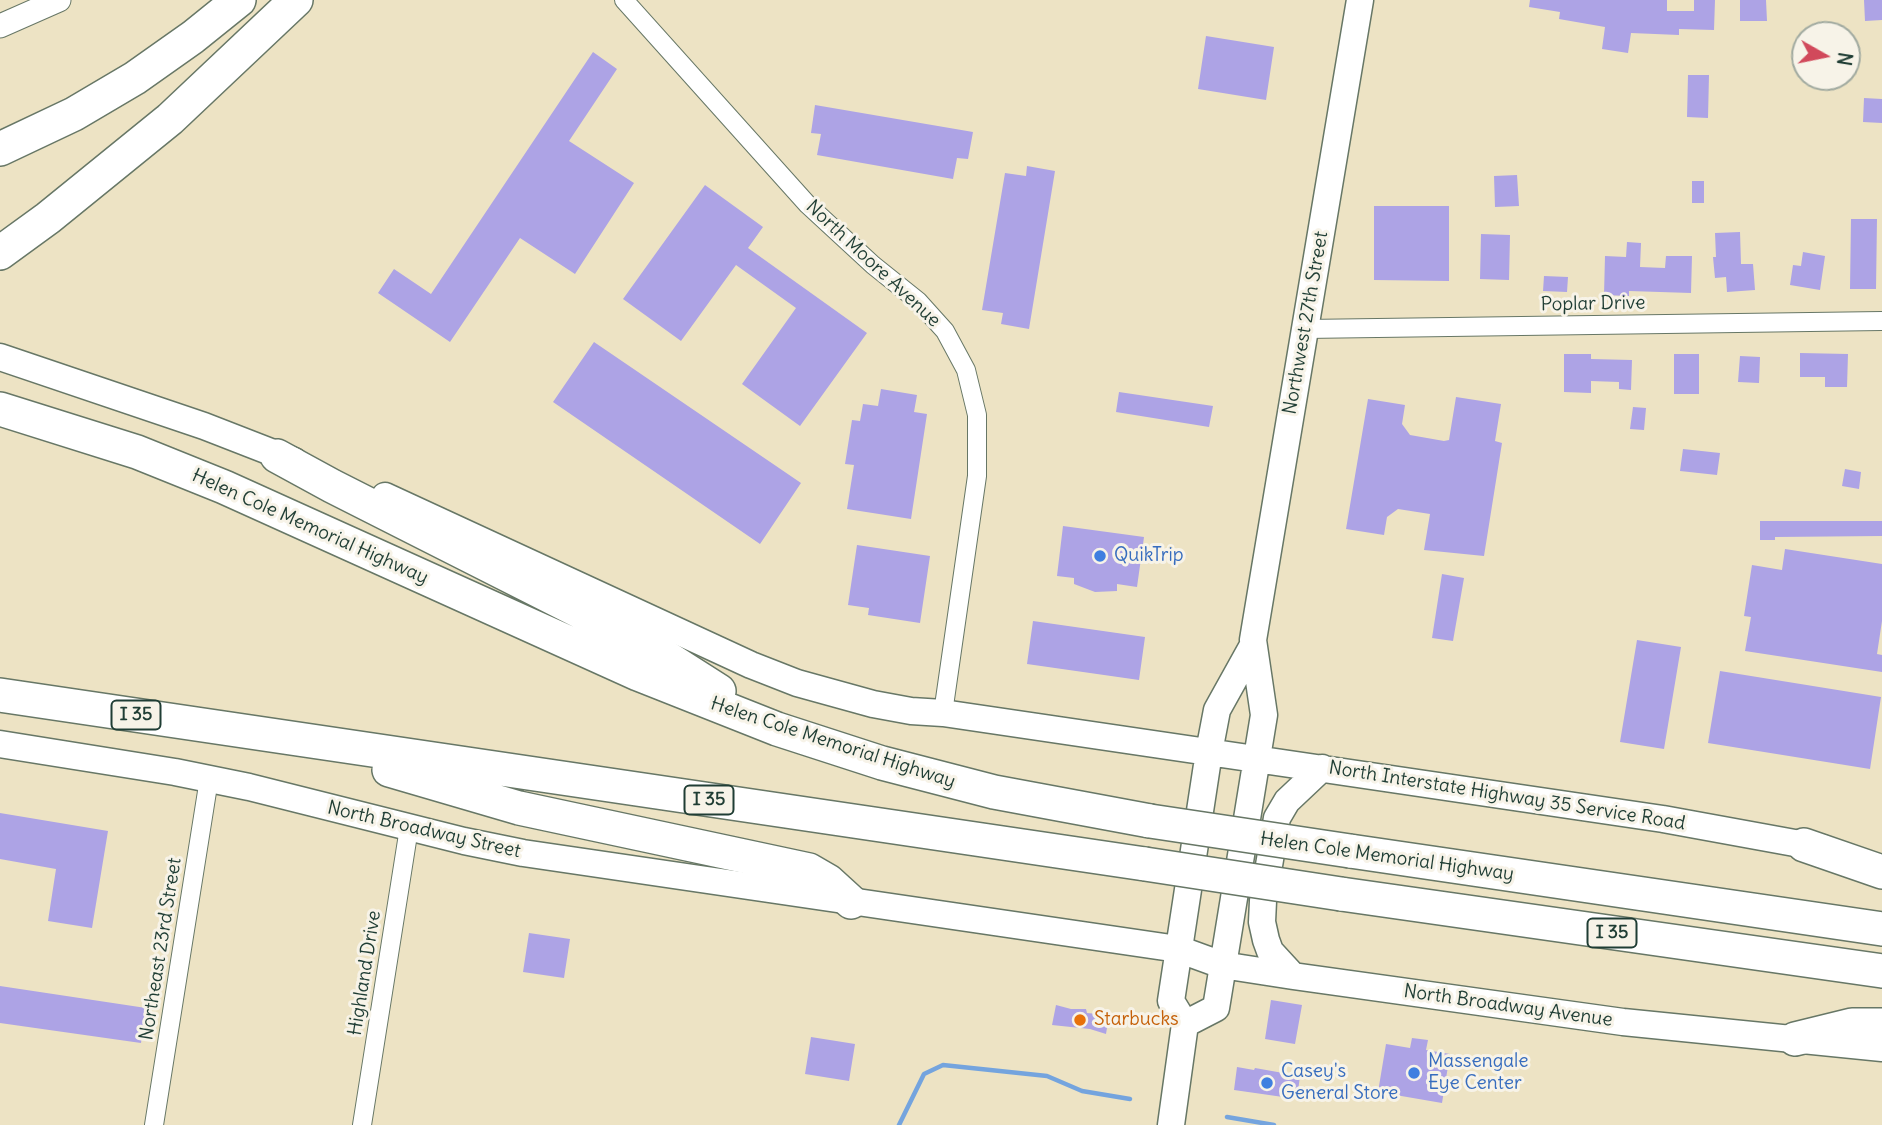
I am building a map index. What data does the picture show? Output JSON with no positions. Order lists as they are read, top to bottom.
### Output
{
  "streets": {
    "highway": ["Helen Cole Memorial Highway", "I 35"],
    "main road": [
      "Northwest 27th Street",
      "North Interstate Highway 35 Service Road",
      "North Broadway Street",
      "North Broadway Avenue"
    ],
    "street": [
      "North Moore Avenue",
      "Poplar Drive",
      "Northeast 23rd Street",
      "Highland Drive"
    ]
  },
  "crossings": [
    ["North Moore Avenue", "North Interstate Highway 35 Service Road"],
    ["Poplar Drive", "Northwest 27th Street"],
    ["Northwest 27th Street", "North Interstate Highway 35 Service Road"],
    ["Northwest 27th Street", "North Broadway Avenue"],
    ["North Broadway Street", "Northeast 23rd Street"],
    ["North Broadway Street", "Highland Drive"]
  ],
  "places": [
    "QuikTrip",
    "Starbucks",
    "Massengale Eye Center",
    "Casey's General Store"
  ],
  "north": "right"
}
